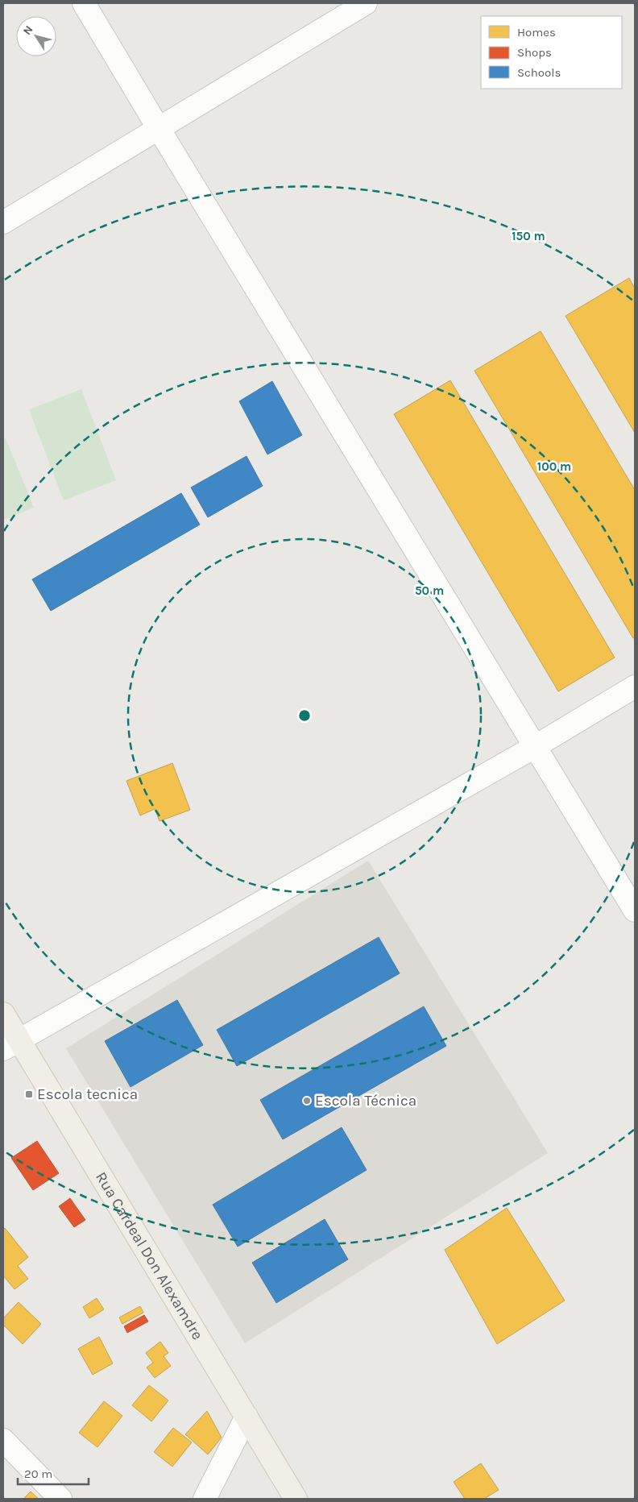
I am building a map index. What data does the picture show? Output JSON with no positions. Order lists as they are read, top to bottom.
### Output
{
  "streets": {
    "main road": ["Rua Cardeal Don Alexamdre"]
  },
  "places": {
    "transit": ["Escola tecnica"],
    "other": ["Escola Técnica"]
  },
  "legend": ["Homes", "Shops", "Schools"],
  "scale_bar": "20 m",
  "north": "top left",
  "rings": ["150 m", "100 m", "50 m"]
}
